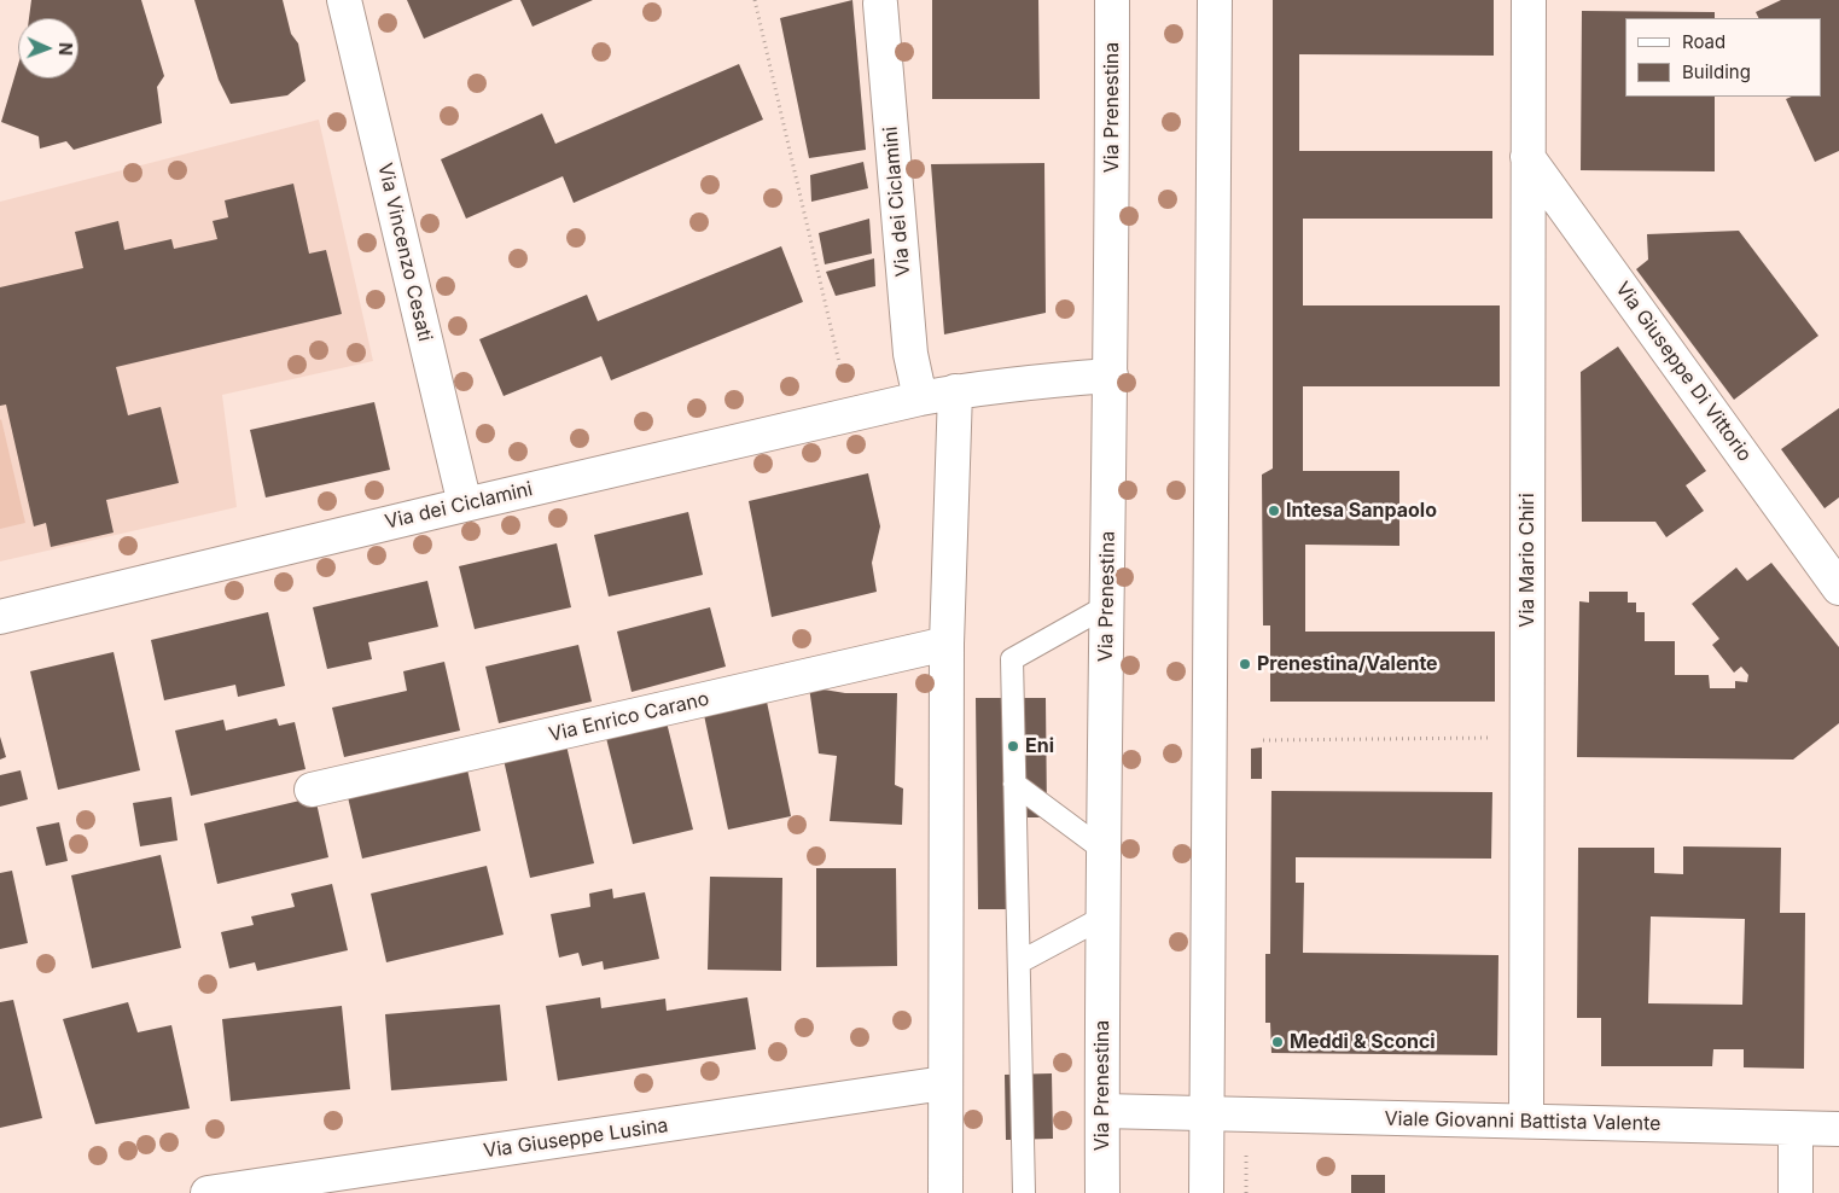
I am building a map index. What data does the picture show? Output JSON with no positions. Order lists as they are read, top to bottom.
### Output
{
  "streets": {
    "street": [
      "Via Prenestina",
      "Via dei Ciclamini",
      "Via Vincenzo Cesati",
      "Via Giuseppe Di Vittorio",
      "Via Mario Chiri",
      "Via Enrico Carano",
      "Viale Giovanni Battista Valente",
      "Via Giuseppe Lusina"
    ]
  },
  "crossings": [
    ["Via Prenestina", "Via dei Ciclamini"],
    ["Via Prenestina", "Viale Giovanni Battista Valente"],
    ["Via dei Ciclamini", "Via Vincenzo Cesati"],
    ["Via Giuseppe Di Vittorio", "Via Mario Chiri"],
    ["Via Mario Chiri", "Viale Giovanni Battista Valente"]
  ],
  "places": [
    "Intesa Sanpaolo",
    "Prenestina/Valente",
    "Eni",
    "Meddi & Sconci"
  ],
  "legend": ["Road", "Building"],
  "north": "right"
}
